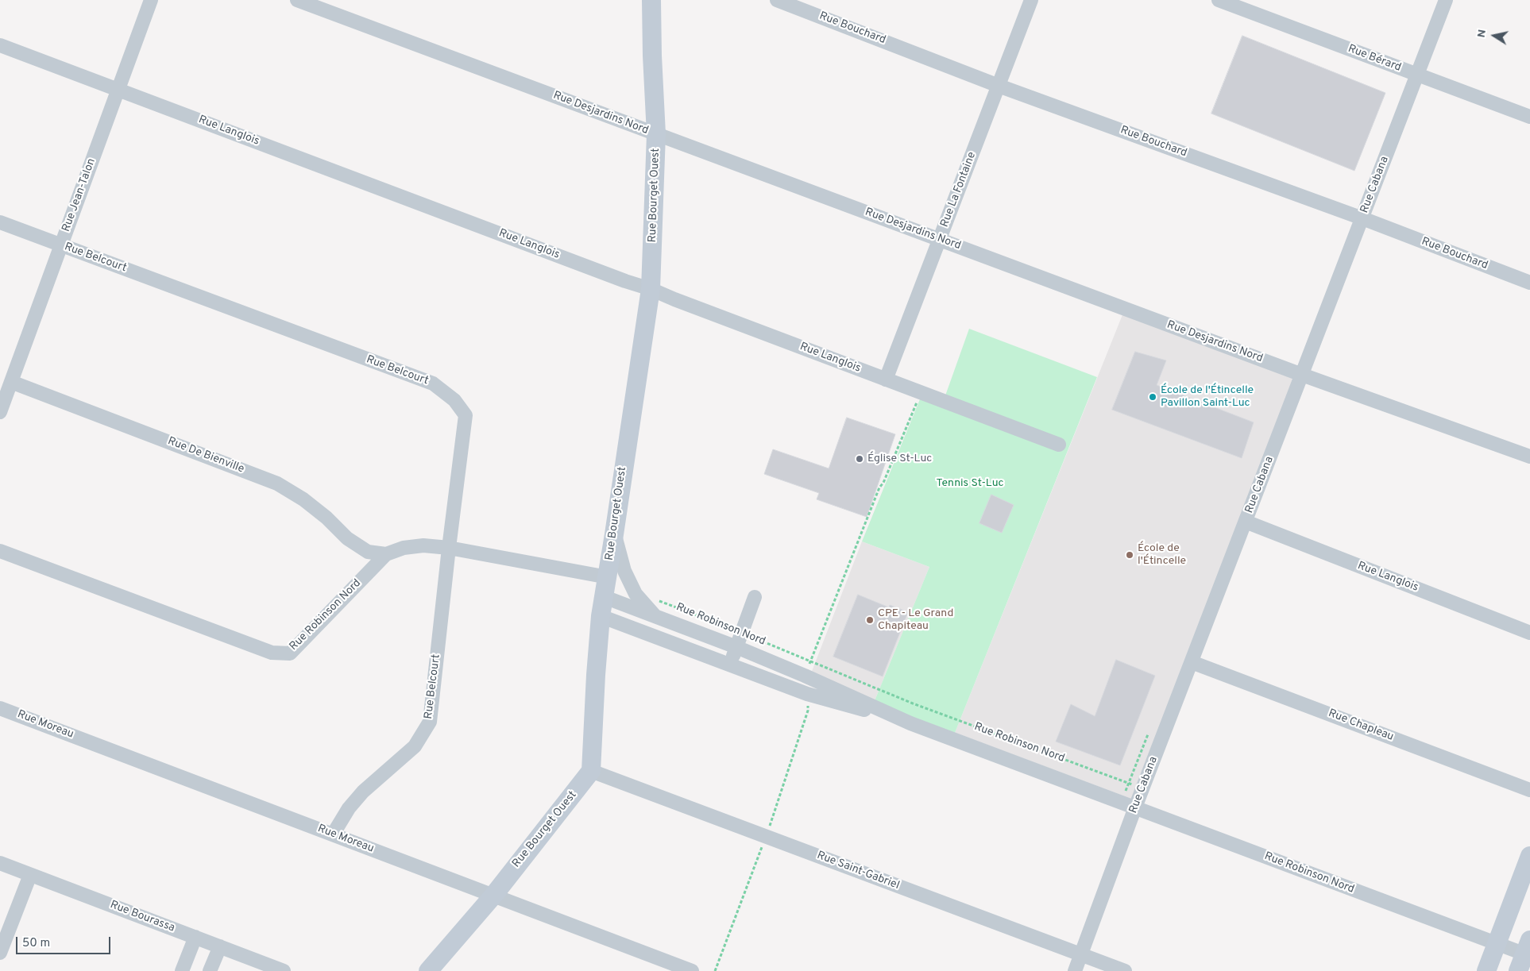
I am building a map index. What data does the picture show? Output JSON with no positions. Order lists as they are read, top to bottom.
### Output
{
  "streets": {
    "street": [
      "Rue Bouchard",
      "Rue Bérard",
      "Rue Desjardins Nord",
      "Rue Langlois",
      "Rue Cabana",
      "Rue La Fontaine",
      "Rue Jean-Talon",
      "Rue Bourget Ouest",
      "Rue Belcourt",
      "Rue De Bienville",
      "Rue Robinson Nord",
      "Rue Moreau",
      "Rue Chapleau",
      "Rue Saint-Gabriel",
      "Rue Bourassa"
    ]
  },
  "crossings": [
    ["Rue Bouchard", "Rue Cabana"],
    ["Rue Bouchard", "Rue La Fontaine"],
    ["Rue Bérard", "Rue Cabana"],
    ["Rue Desjardins Nord", "Rue Cabana"],
    ["Rue Desjardins Nord", "Rue La Fontaine"],
    ["Rue Desjardins Nord", "Rue Bourget Ouest"],
    ["Rue Langlois", "Rue Cabana"],
    ["Rue Langlois", "Rue La Fontaine"],
    ["Rue Langlois", "Rue Jean-Talon"],
    ["Rue Langlois", "Rue Bourget Ouest"],
    ["Rue Cabana", "Rue Robinson Nord"],
    ["Rue Cabana", "Rue Chapleau"],
    ["Rue Cabana", "Rue Saint-Gabriel"],
    ["Rue Jean-Talon", "Rue Belcourt"],
    ["Rue Jean-Talon", "Rue De Bienville"],
    ["Rue Bourget Ouest", "Rue Robinson Nord"],
    ["Rue Bourget Ouest", "Rue Moreau"],
    ["Rue Bourget Ouest", "Rue Saint-Gabriel"],
    ["Rue Belcourt", "Rue Robinson Nord"],
    ["Rue Belcourt", "Rue Moreau"],
    ["Rue De Bienville", "Rue Robinson Nord"]
  ],
  "parks": ["Tennis St-Luc"],
  "places": [
    "École de l'Étincelle Pavillon Saint-Luc",
    "Église St-Luc",
    "École de l'Étincelle",
    "CPE - Le Grand Chapiteau"
  ],
  "scale_bar": "50 m",
  "north": "left"
}
